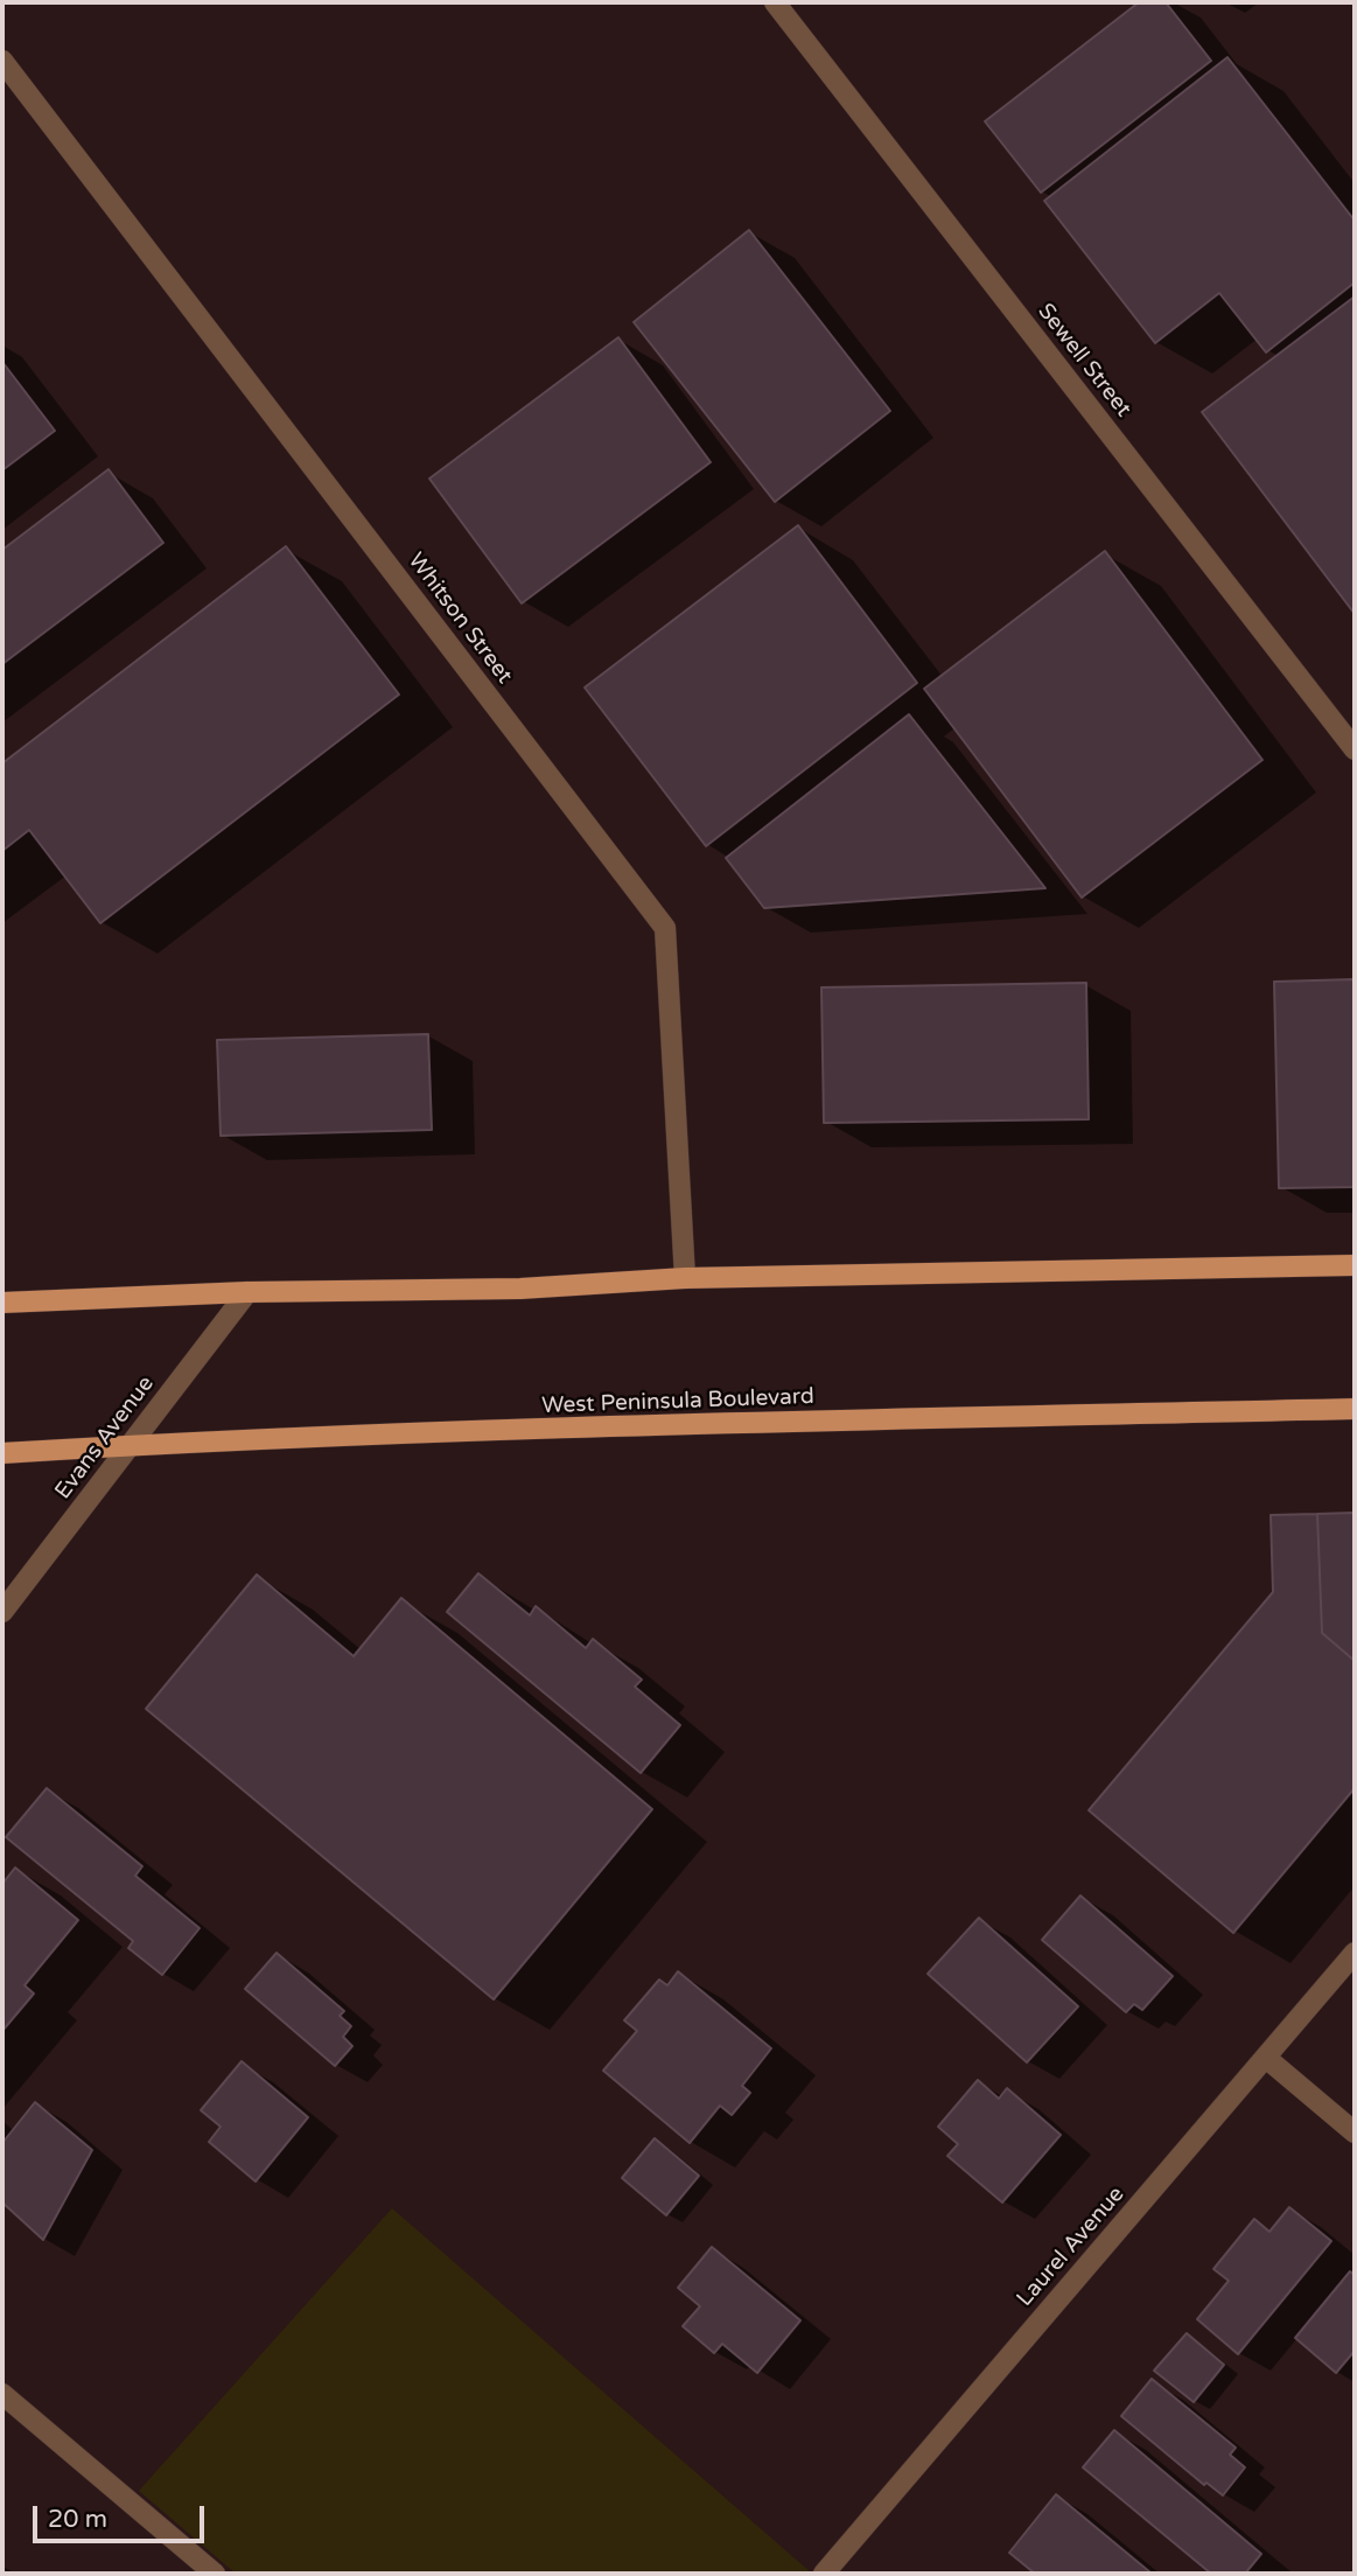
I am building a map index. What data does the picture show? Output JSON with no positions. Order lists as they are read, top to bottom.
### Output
{
  "streets": {
    "main road": ["West Peninsula Boulevard"],
    "street": [
      "Sewell Street",
      "Whitson Street",
      "Evans Avenue",
      "Laurel Avenue"
    ]
  },
  "crossings": [
    ["West Peninsula Boulevard", "Evans Avenue"]
  ],
  "scale_bar": "20 m"
}
